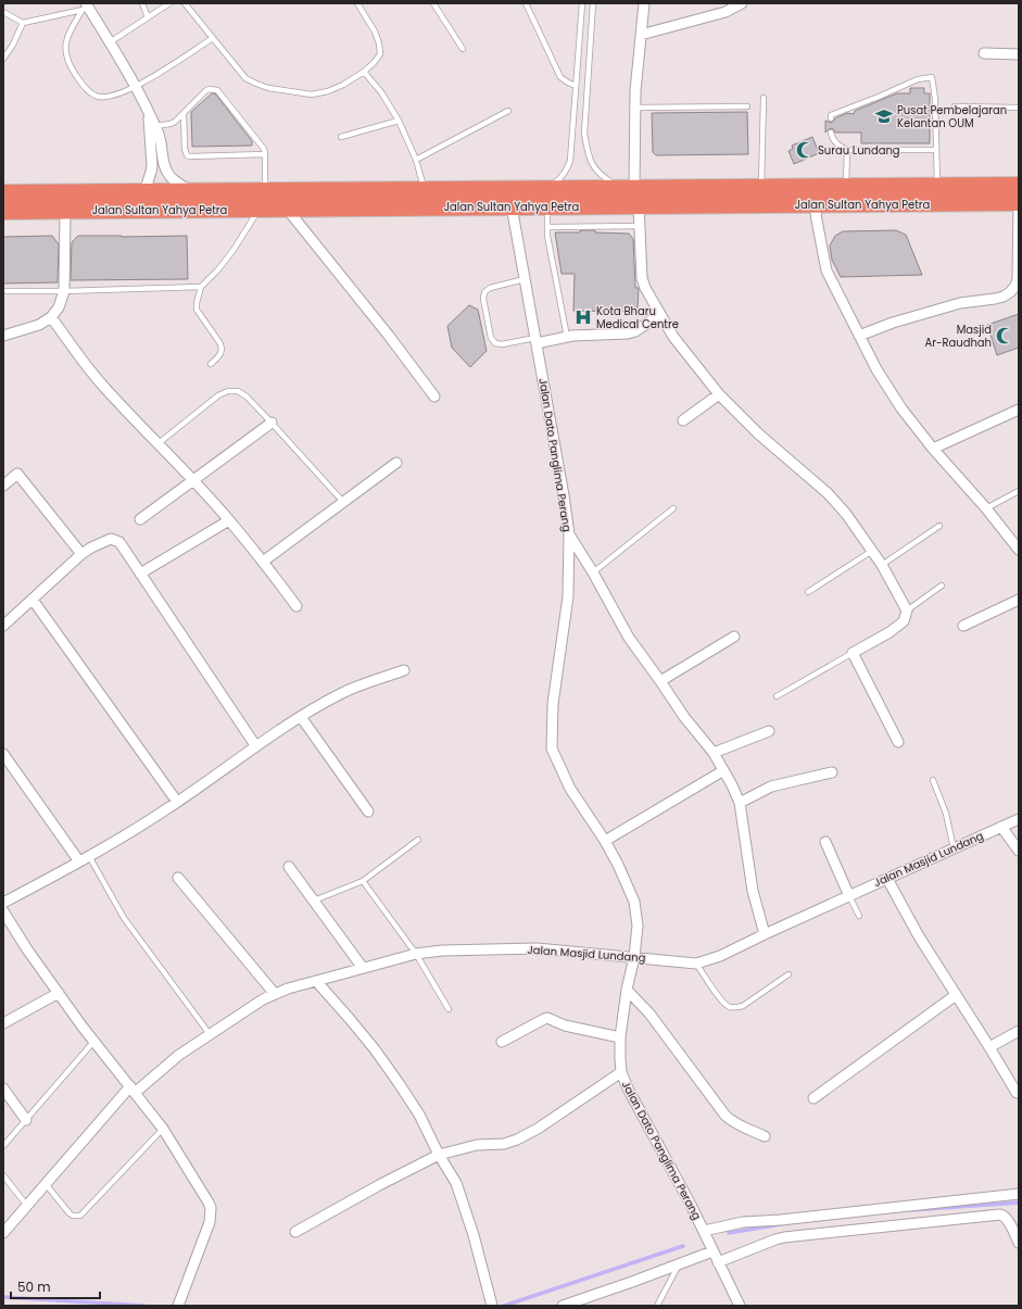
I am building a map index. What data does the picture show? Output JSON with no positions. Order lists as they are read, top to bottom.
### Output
{
  "streets": {
    "highway": ["Jalan Sultan Yahya Petra"],
    "street": ["Jalan Dato Panglima Perang", "Jalan Masjid Lundang"]
  },
  "crossings": [
    ["Jalan Sultan Yahya Petra", "Jalan Dato Panglima Perang"],
    ["Jalan Dato Panglima Perang", "Jalan Masjid Lundang"]
  ],
  "places": {
    "school or university": ["Pusat Pembelajaran Kelantan OUM"],
    "mosque": ["Surau Lundang", "Masjid Ar-Raudhah"],
    "hospital": ["Kota Bharu Medical Centre"]
  },
  "scale_bar": "50 m"
}
